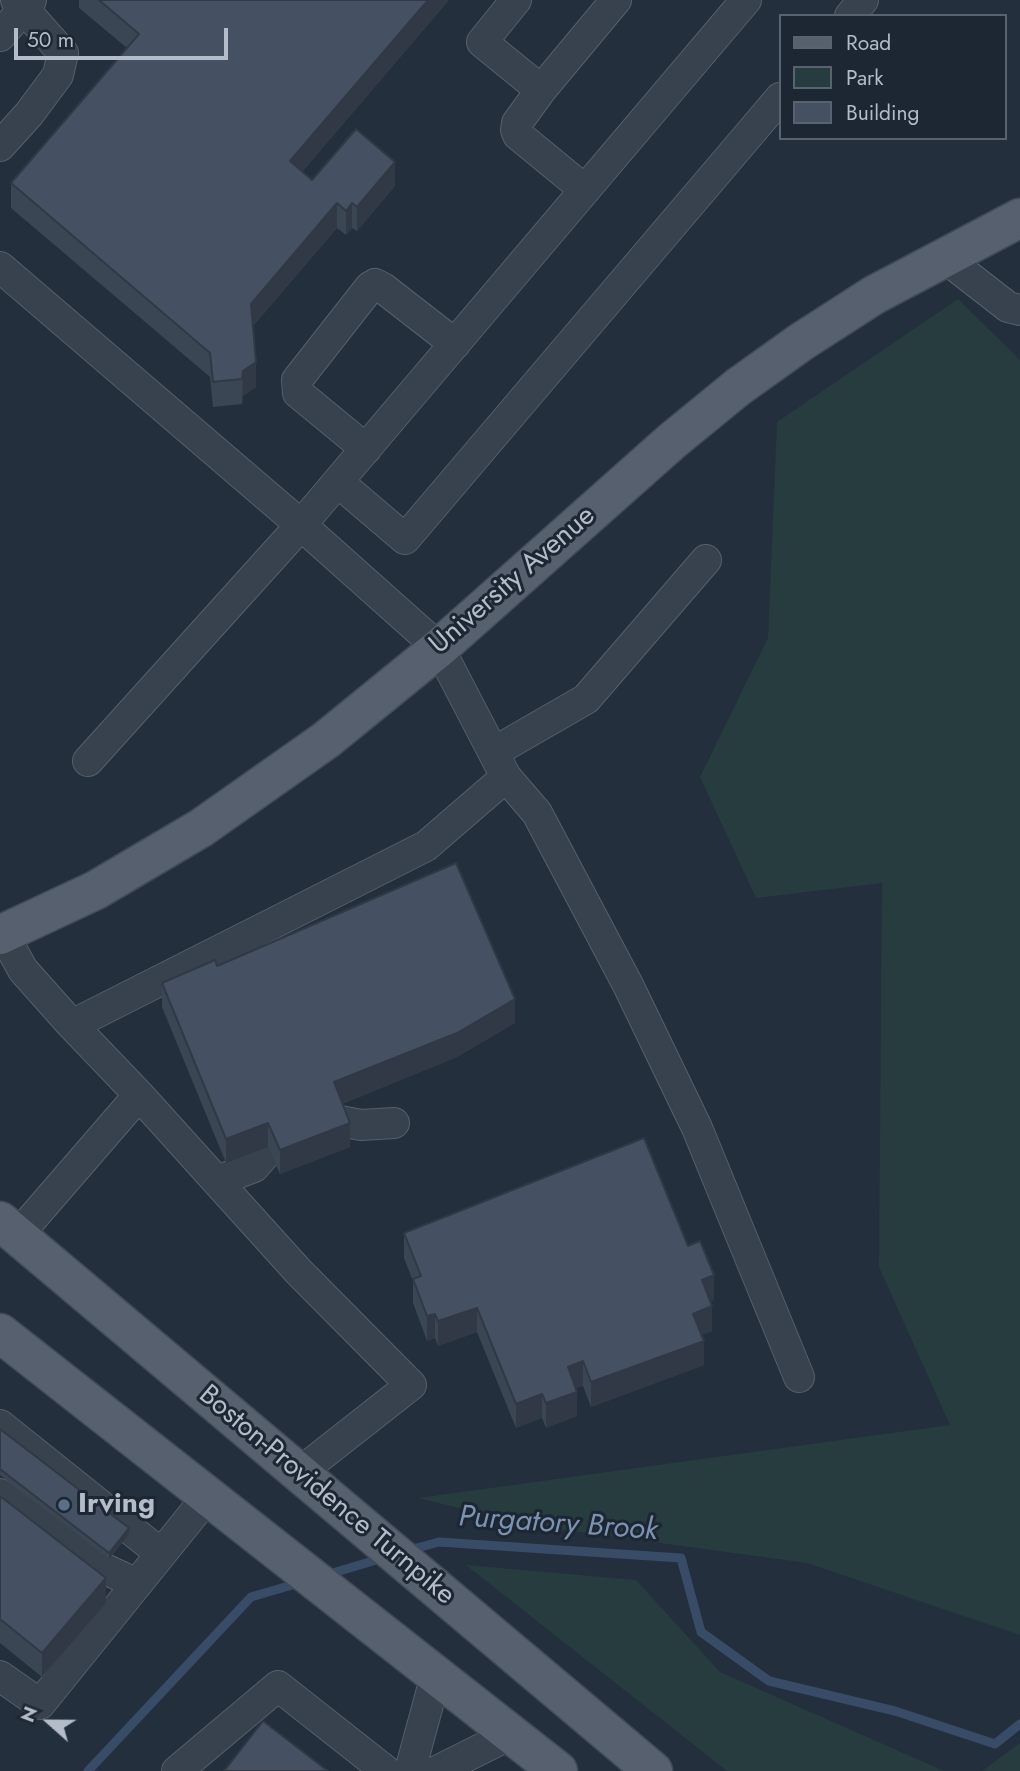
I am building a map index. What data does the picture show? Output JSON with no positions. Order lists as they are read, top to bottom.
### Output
{
  "streets": {
    "main road": ["University Avenue", "Boston-Providence Turnpike"]
  },
  "water": ["Purgatory Brook"],
  "places": ["Irving"],
  "legend": ["Road", "Park", "Building"],
  "scale_bar": "50 m",
  "north": "left"
}
